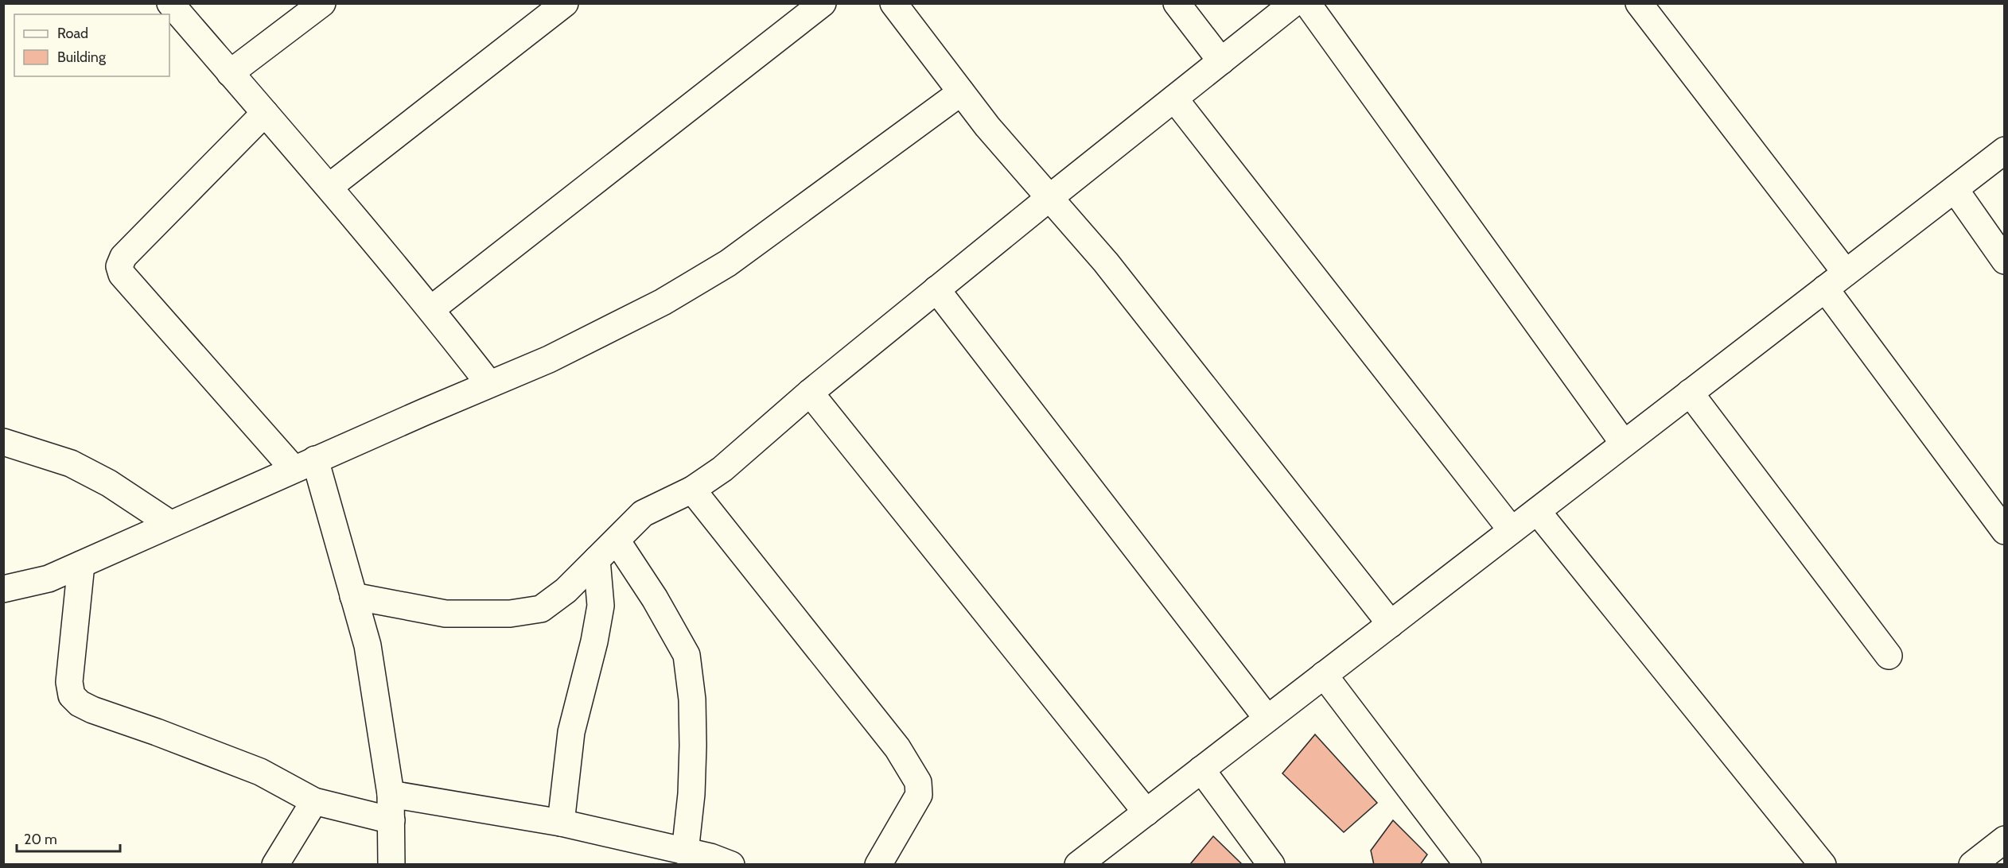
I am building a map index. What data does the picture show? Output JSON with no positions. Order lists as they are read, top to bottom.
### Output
{
  "legend": ["Road", "Building"],
  "scale_bar": "20 m"
}
